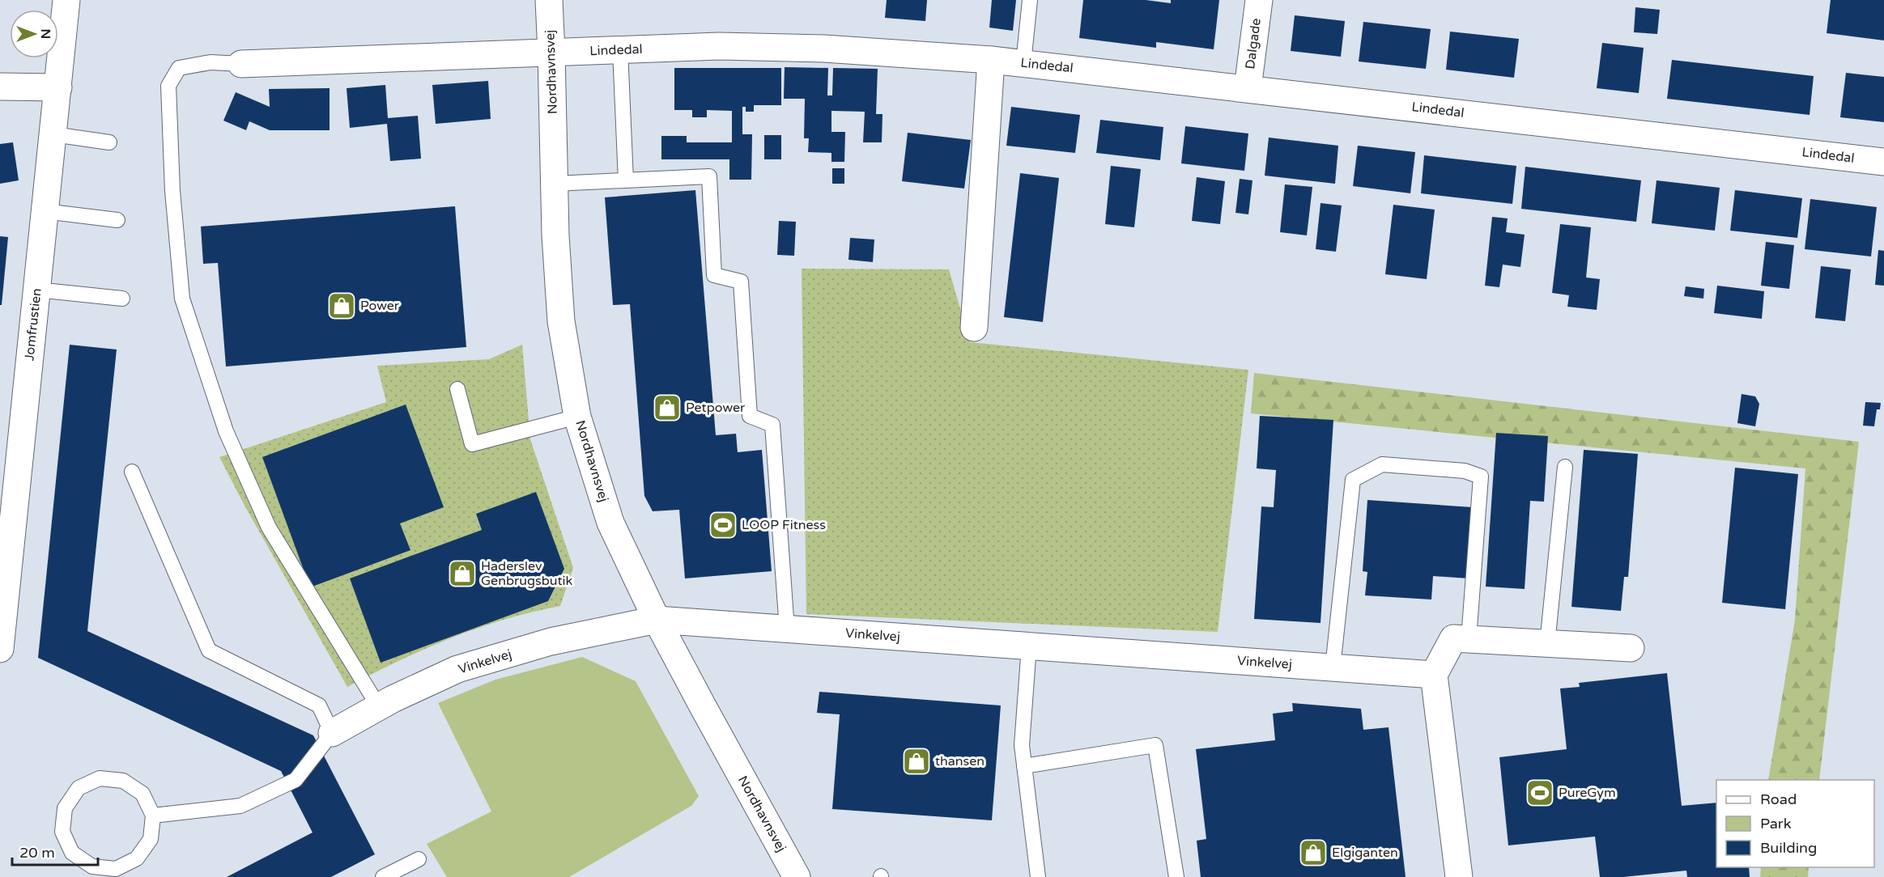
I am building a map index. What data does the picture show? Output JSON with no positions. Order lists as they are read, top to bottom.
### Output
{
  "streets": {
    "street": [
      "Dalgade",
      "Lindedal",
      "Nordhavnsvej",
      "Jomfrustien",
      "Vinkelvej"
    ]
  },
  "crossings": [
    ["Dalgade", "Lindedal"],
    ["Lindedal", "Nordhavnsvej"],
    ["Nordhavnsvej", "Vinkelvej"]
  ],
  "places": {
    "shop": [
      "Power",
      "Petpower",
      "Haderslev Genbrugsbutik",
      "thansen",
      "Elgiganten"
    ],
    "sports": ["LOOP Fitness", "PureGym"]
  },
  "legend": ["Road", "Park", "Building"],
  "scale_bar": "20 m",
  "north": "right"
}
